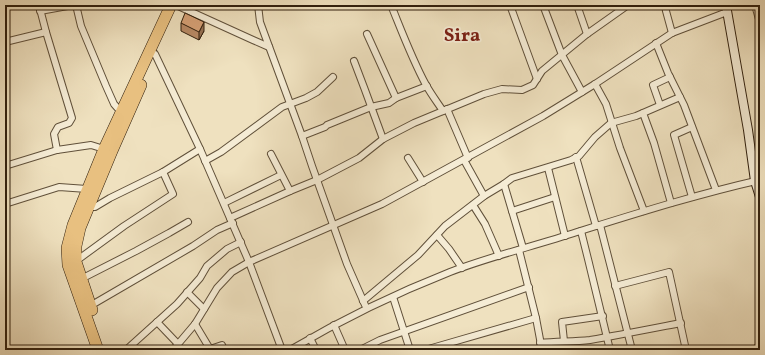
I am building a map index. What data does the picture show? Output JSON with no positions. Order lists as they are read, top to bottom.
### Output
{
  "districts": ["Sira"]
}
